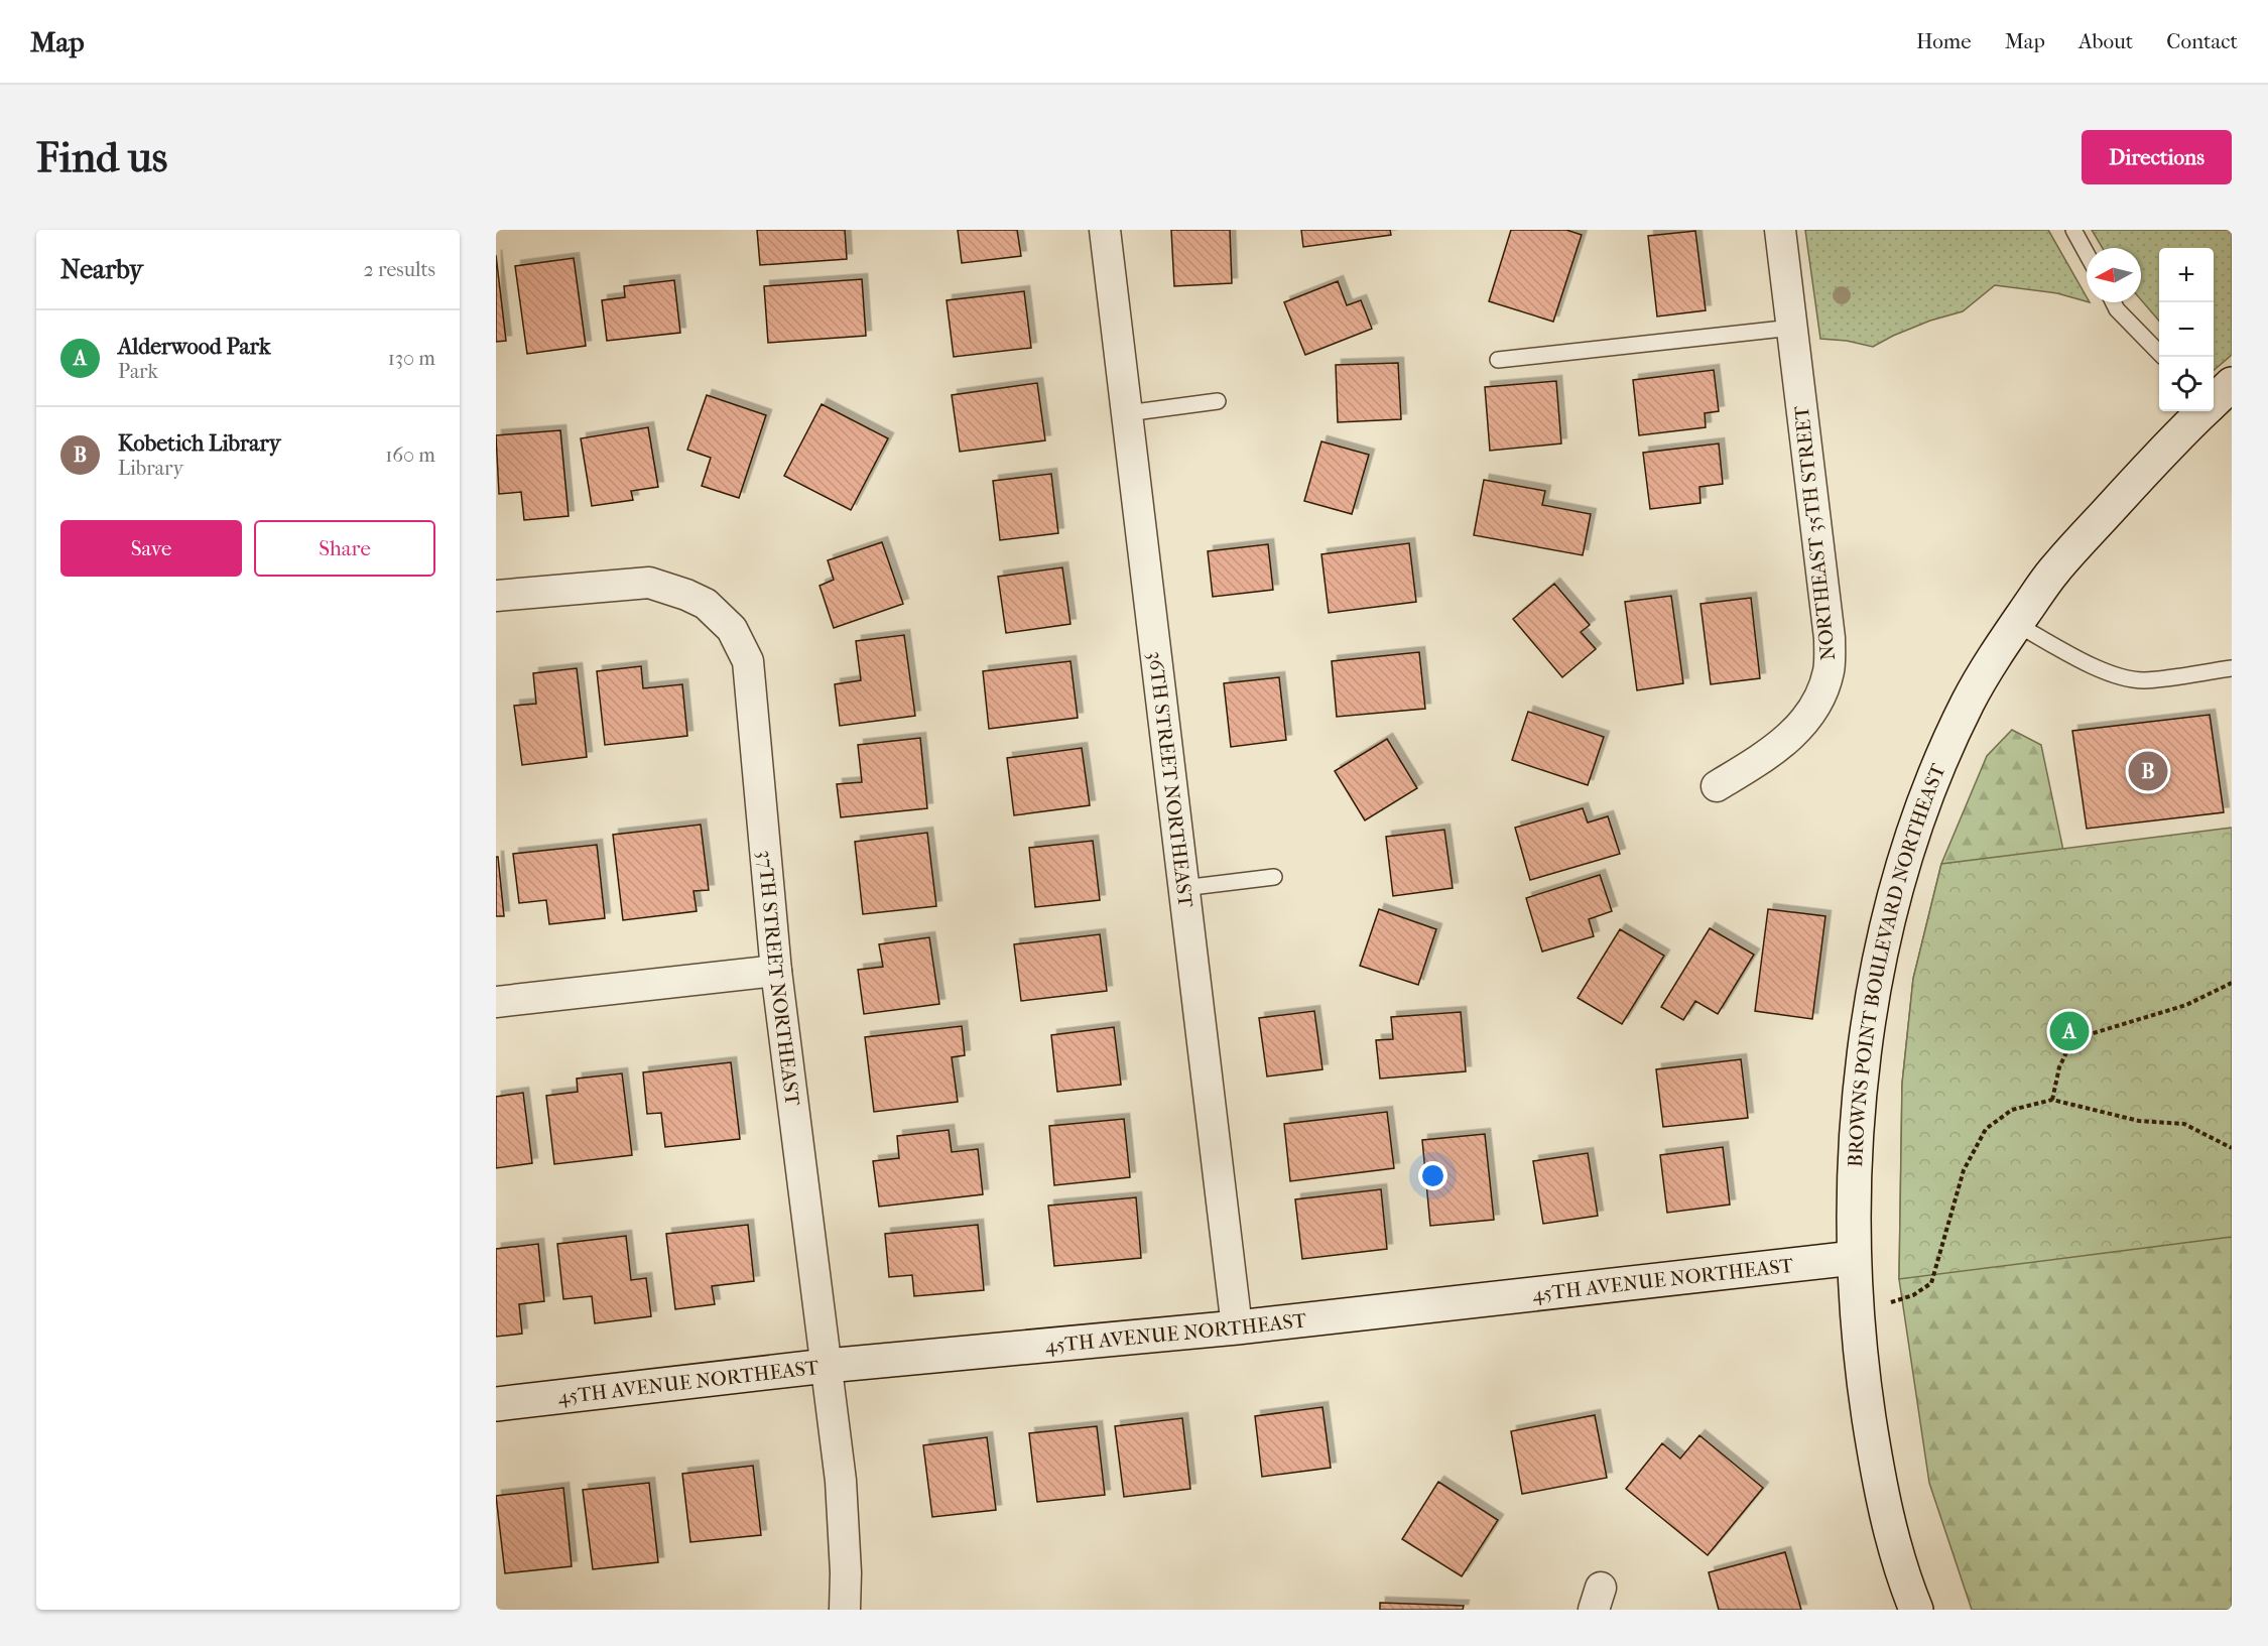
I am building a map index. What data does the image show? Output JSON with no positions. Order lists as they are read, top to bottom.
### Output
{
  "streets": {
    "street": [
      "NORTHEAST 35TH STREET",
      "36TH STREET NORTHEAST",
      "BROWNS POINT BOULEVARD NORTHEAST",
      "37TH STREET NORTHEAST",
      "45TH AVENUE NORTHEAST"
    ]
  },
  "crossings": [
    ["36TH STREET NORTHEAST", "45TH AVENUE NORTHEAST"],
    ["BROWNS POINT BOULEVARD NORTHEAST", "45TH AVENUE NORTHEAST"],
    ["37TH STREET NORTHEAST", "45TH AVENUE NORTHEAST"]
  ],
  "north": "left",
  "page": {
    "header": "Map",
    "nav": [
      "Home",
      "Map",
      "About",
      "Contact"
    ],
    "buttons": [
      "Directions",
      ["Save", "Share"]
    ],
    "title": "Find us",
    "heading": ["Nearby", "2 results"],
    "map_buttons": ["+", "−"],
    "list": [
      {
        "mark": "A",
        "name": "Alderwood Park",
        "note": "Park",
        "value": "130 m"
      },
      {
        "mark": "B",
        "name": "Kobetich Library",
        "note": "Library",
        "value": "160 m"
      }
    ],
    "pins": ["B", "A"]
  }
}
